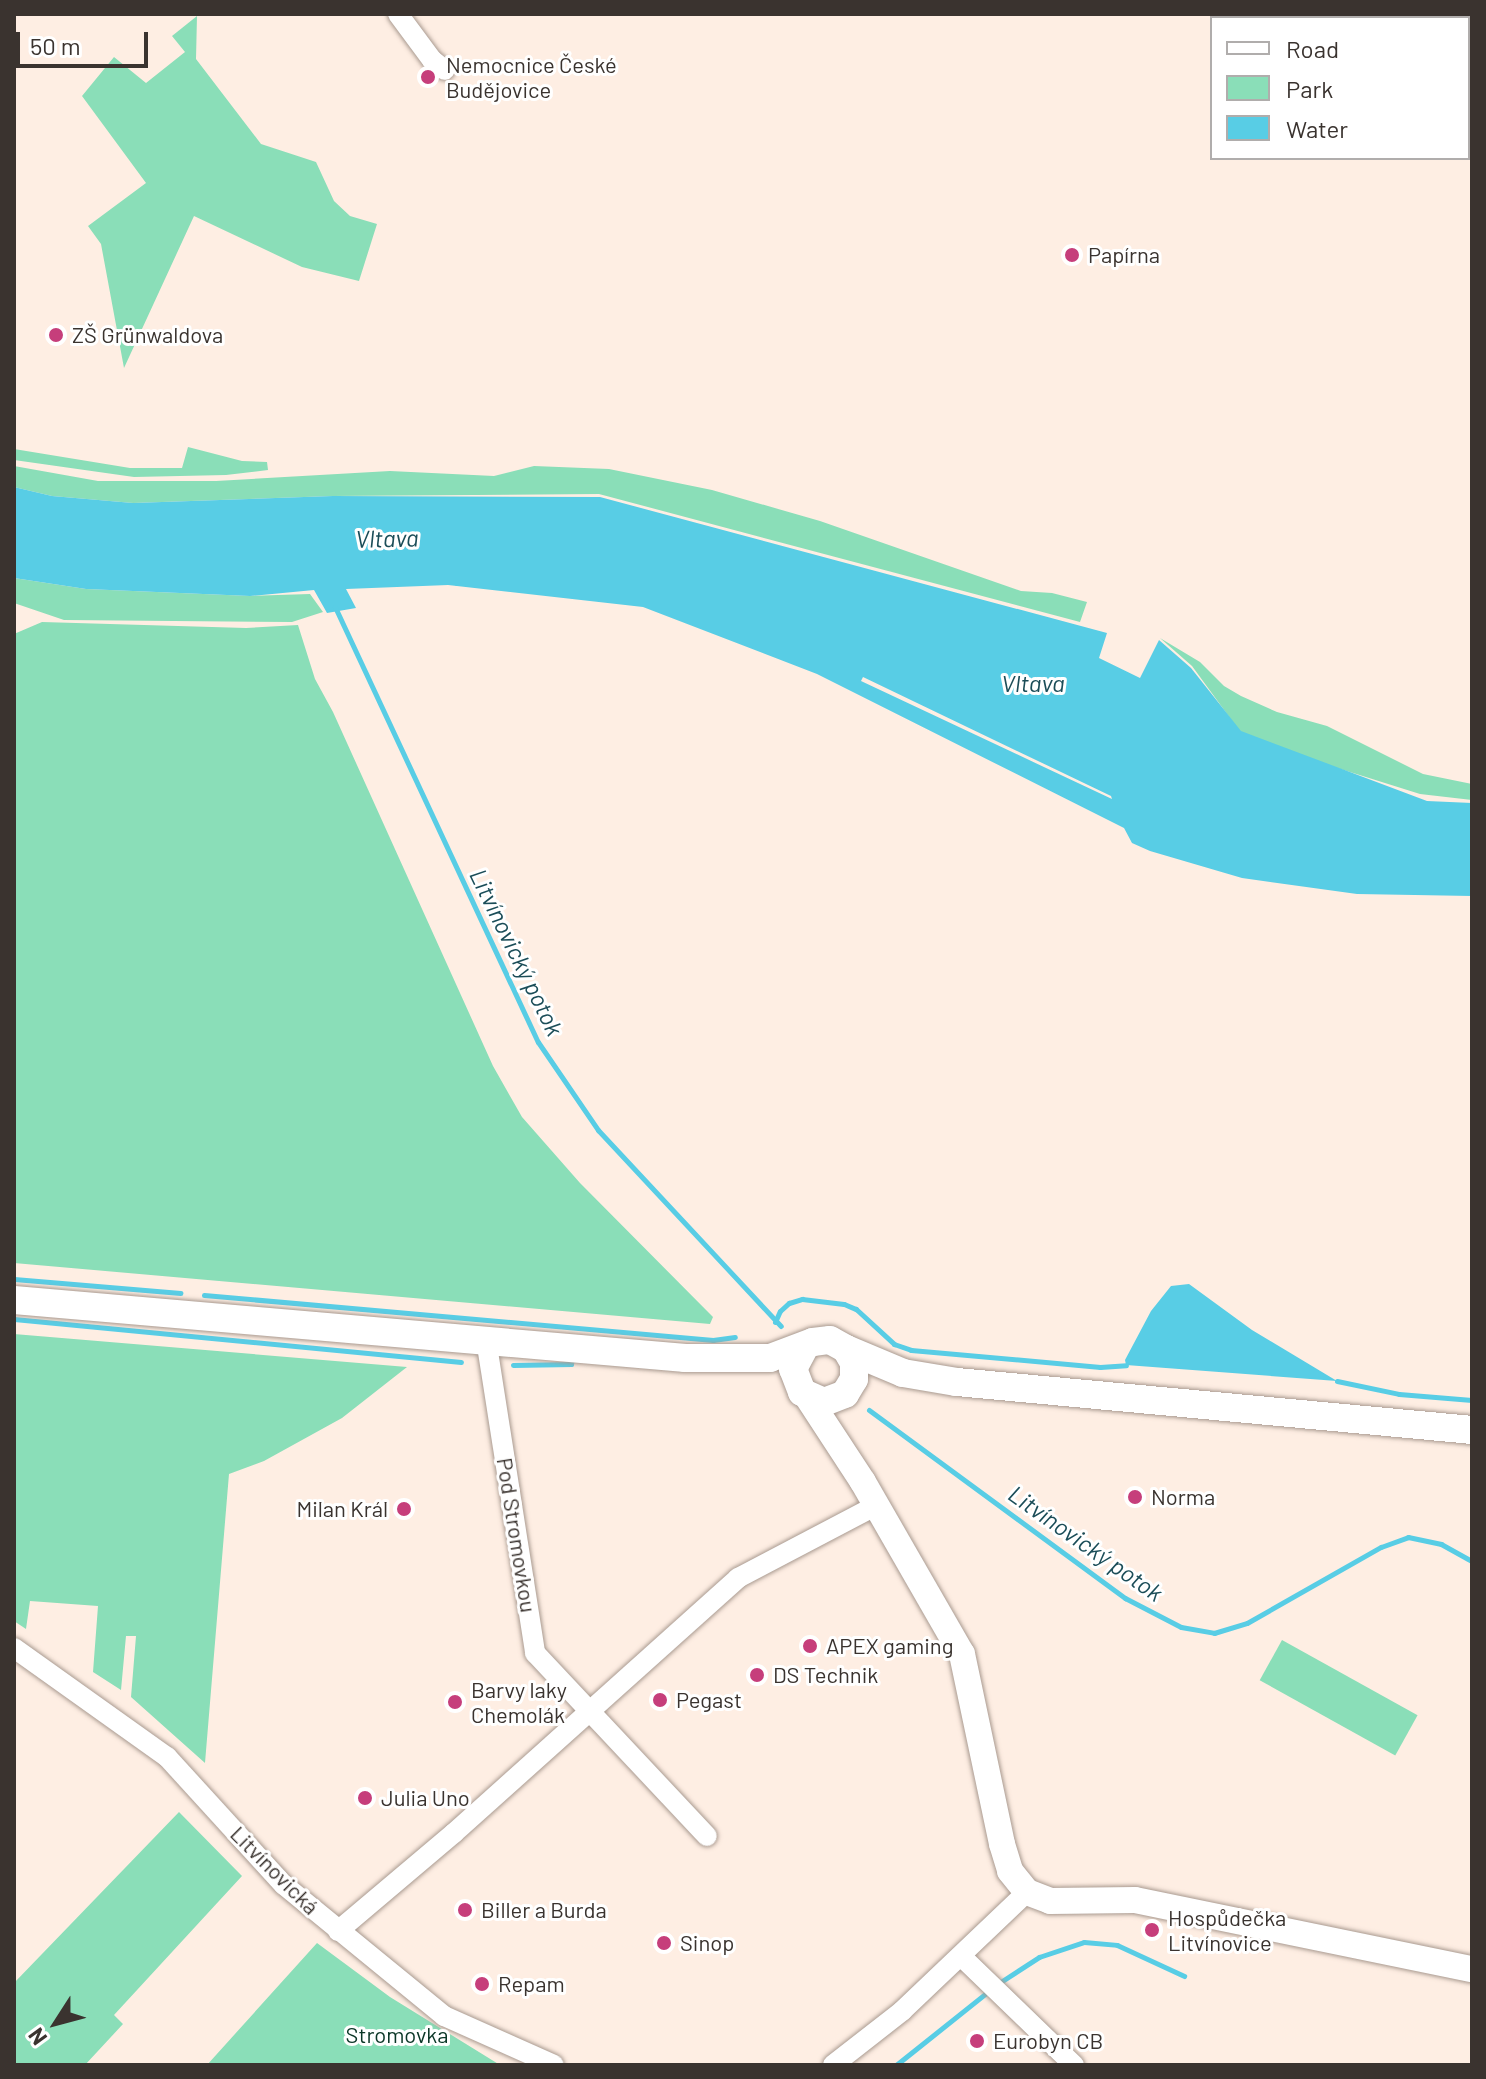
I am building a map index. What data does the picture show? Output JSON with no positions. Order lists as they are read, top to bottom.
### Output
{
  "streets": {
    "street": ["Pod Stromovkou", "Litvínovická"]
  },
  "water": ["Vltava", "Litvínovický potok"],
  "parks": ["Stromovka"],
  "places": [
    "Nemocnice České Budějovice",
    "Papírna",
    "ZŠ Grünwaldova",
    "Norma",
    "Milan Král",
    "APEX gaming",
    "DS Technik",
    "Pegast",
    "Barvy laky Chemolák",
    "Julia Uno",
    "Biller a Burda",
    "Hospůdečka Litvínovice",
    "Sinop",
    "Repam",
    "Eurobyn CB"
  ],
  "legend": ["Road", "Park", "Water"],
  "scale_bar": "50 m",
  "north": "bottom left"
}
